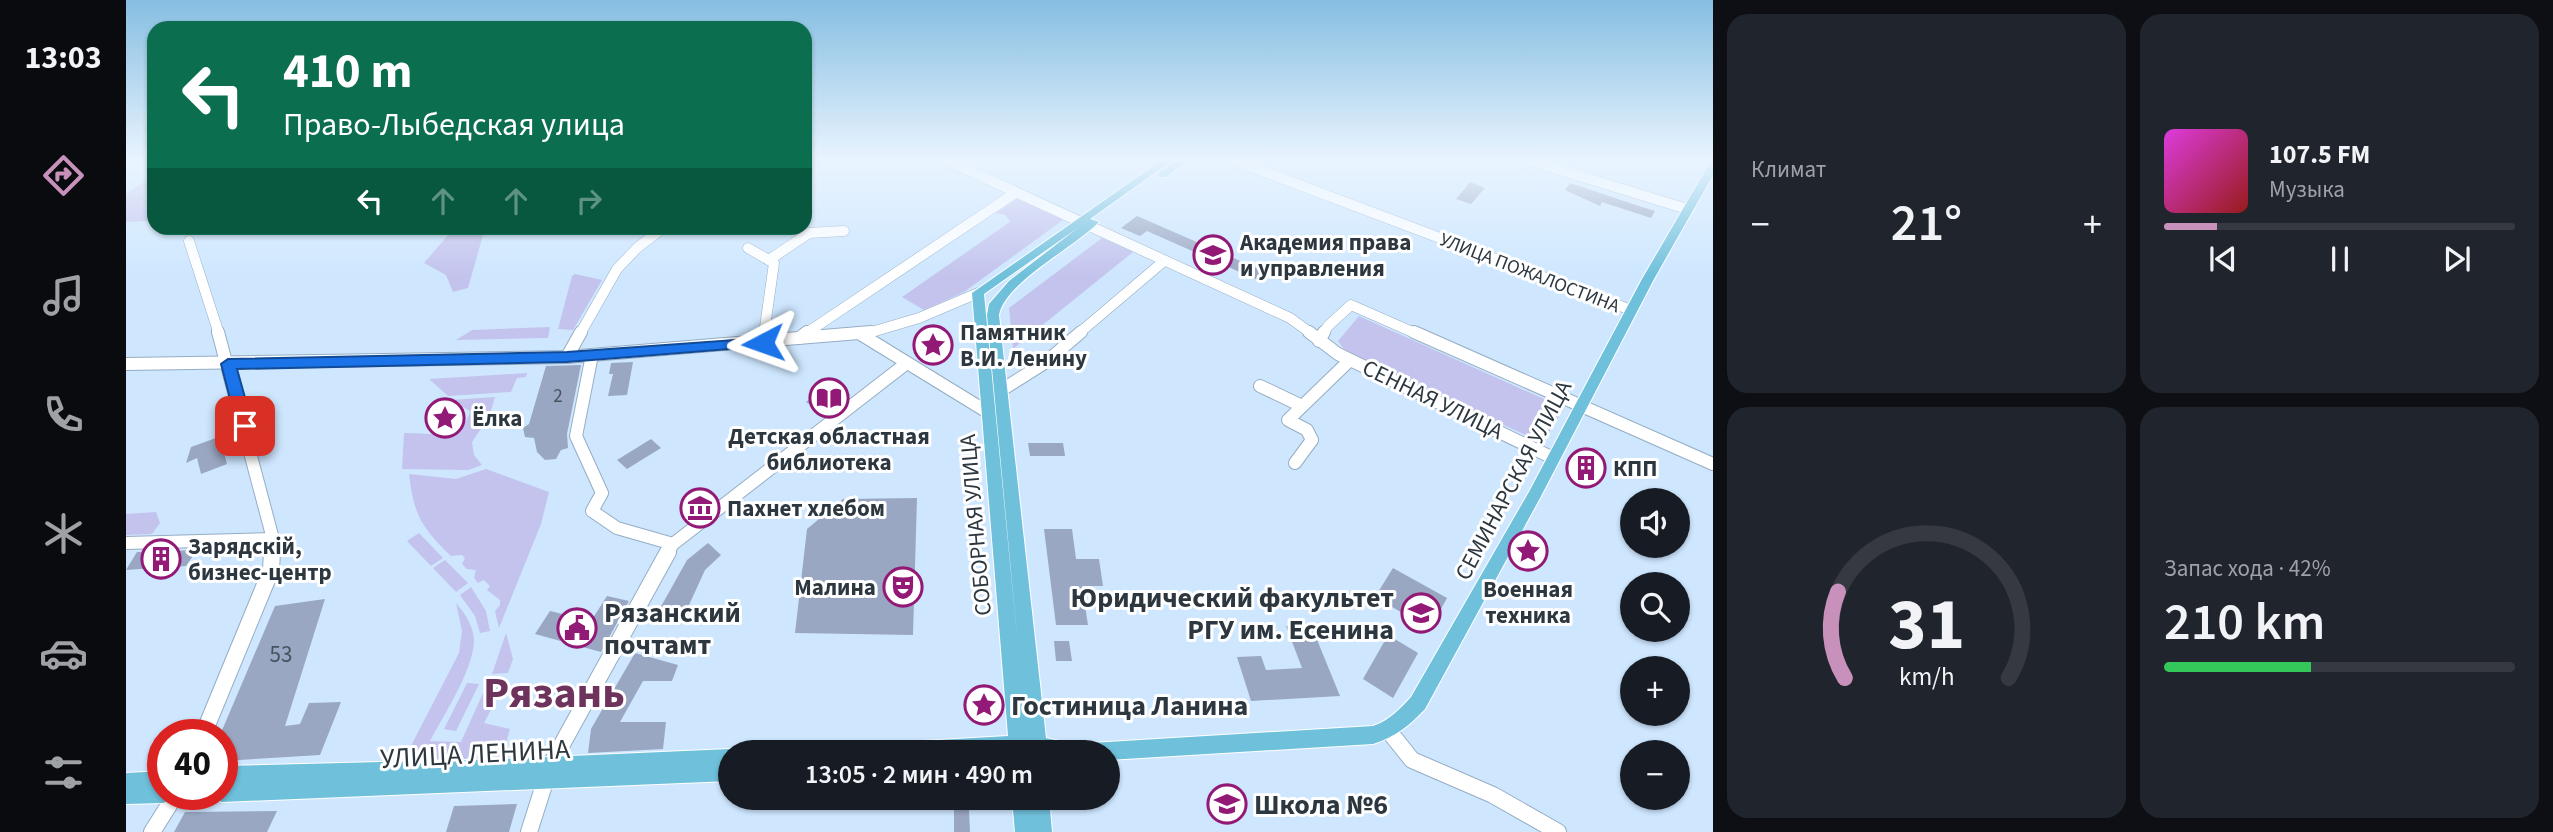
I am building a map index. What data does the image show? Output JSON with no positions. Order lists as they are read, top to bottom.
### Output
{
  "streets": {
    "main road": ["СЕМИНАРСКАЯ УЛИЦА", "СОБОРНАЯ УЛИЦА", "УЛИЦА ЛЕНИНА"],
    "street": ["УЛИЦА ПОЖАЛОСТИНА", "СЕННАЯ УЛИЦА"]
  },
  "crossings": [
    ["УЛИЦА ПОЖАЛОСТИНА", "СЕМИНАРСКАЯ УЛИЦА"],
    ["СЕННАЯ УЛИЦА", "СЕМИНАРСКАЯ УЛИЦА"],
    ["СЕННАЯ УЛИЦА", "СОБОРНАЯ УЛИЦА"]
  ],
  "districts": ["Рязань"],
  "places": {
    "school or university": ["Академия права и управления", "Юридический факультет РГУ им. Есенина", "Школа №6"],
    "place": [
      "Памятник В.И. Ленину",
      "Ёлка",
      "Военная техника",
      "Гостиница Ланина"
    ],
    "library": ["Детская областная библиотека"],
    "building": ["КПП", "Зарядскiй, бизнес-центр"],
    "museum": ["Пахнет хлебом"],
    "theatre": ["Малина"],
    "public building": ["Рязанский почтамт"]
  },
  "house_numbers": ["2", "53"],
  "page": {
    "tabs": "13:03",
    "tile": [
      "Климат",
      ["Запас хода · 42%", "210 km"]
    ],
    "turn": ["410 m", "Право-Лыбедская улица"],
    "song": ["107.5 FM", "Музыка"],
    "heat": ["−", "21°", "+"],
    "map_buttons": ["+", "−"],
    "limit": "40",
    "trip": "13:05 · 2 мин · 490 m",
    "gauge": ["31", "km/h"]
  }
}
